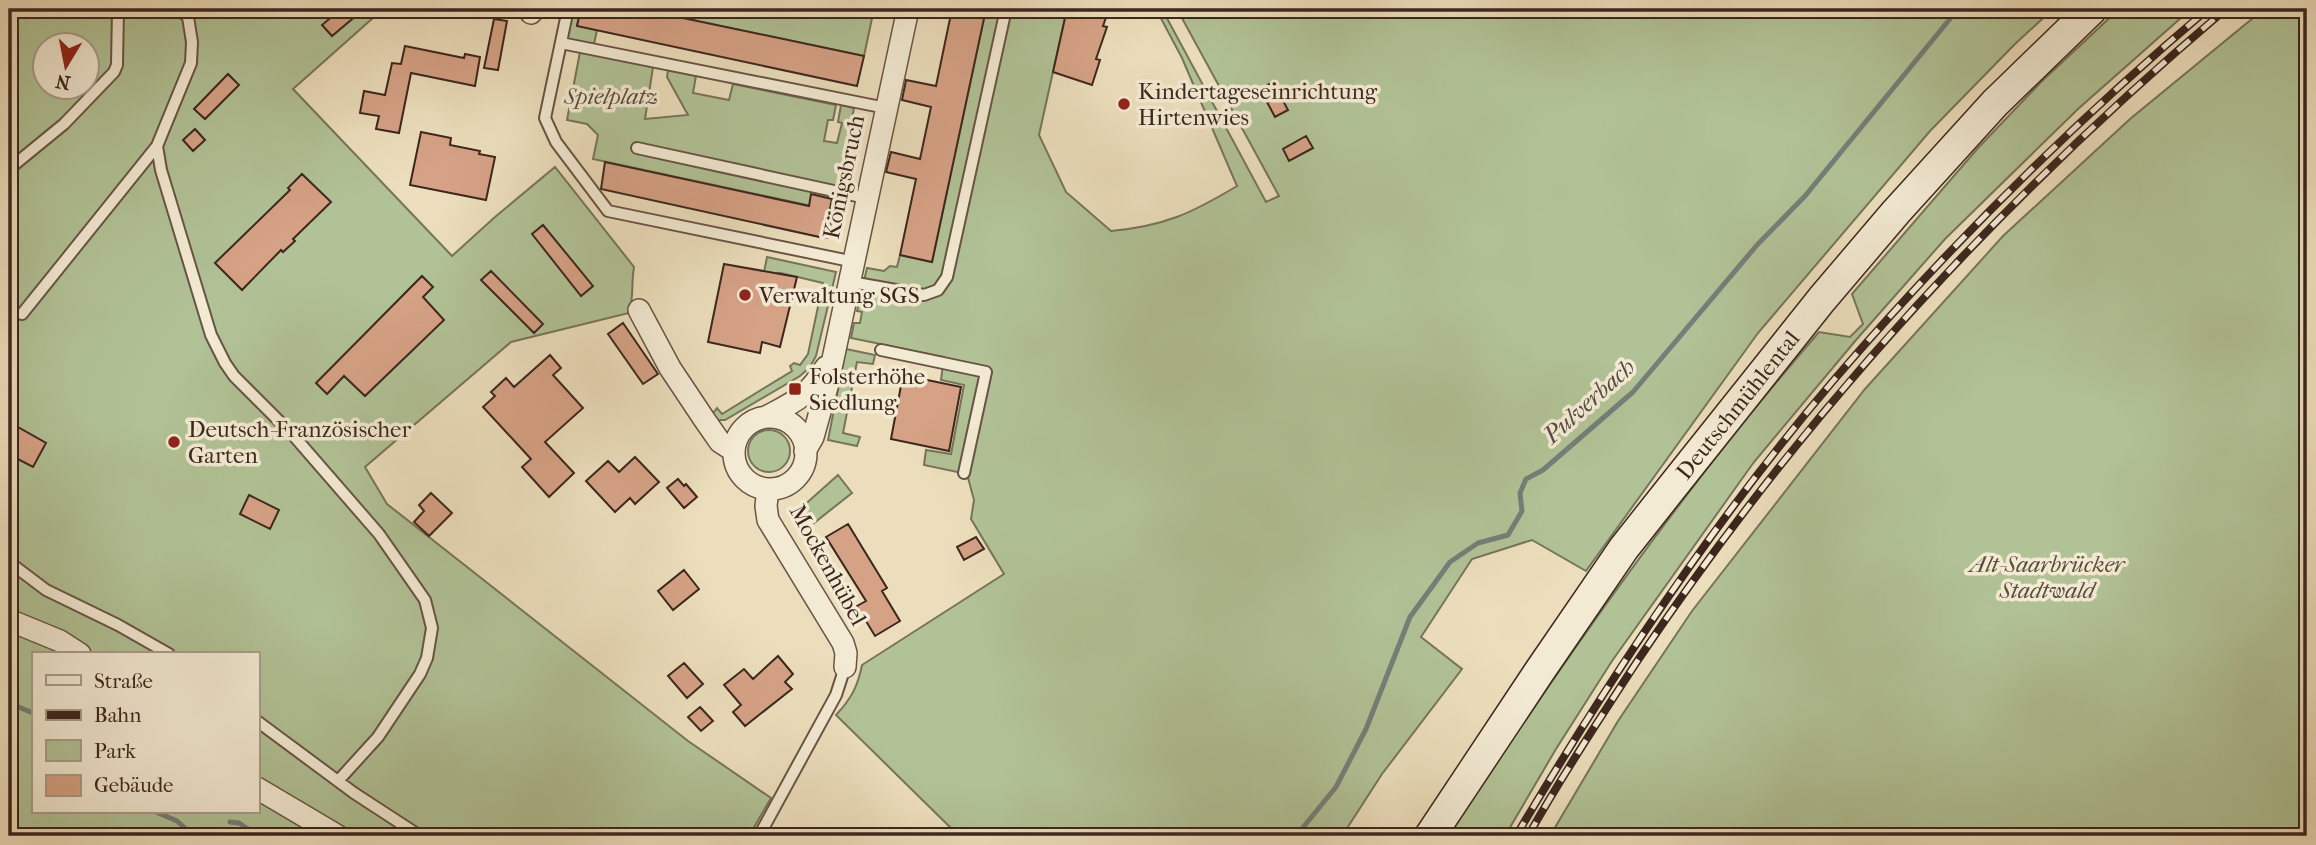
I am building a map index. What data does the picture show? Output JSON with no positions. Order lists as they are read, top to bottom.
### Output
{
  "streets": {
    "main road": ["Deutschmühlental"],
    "street": ["Königsbruch", "Mockenhübel"]
  },
  "crossings": [
    ["Königsbruch", "Mockenhübel"]
  ],
  "water": ["Pulverbach"],
  "parks": ["Spielplatz", "Alt-Saarbrücker Stadtwald"],
  "places": {
    "other": ["Kindertageseinrichtung Hirtenwies", "Verwaltung SGS", "Deutsch-Französischer Garten"],
    "transit": ["Folsterhöhe Siedlung"]
  },
  "legend": [
    "Straße",
    "Bahn",
    "Park",
    "Gebäude"
  ],
  "north": "bottom"
}
